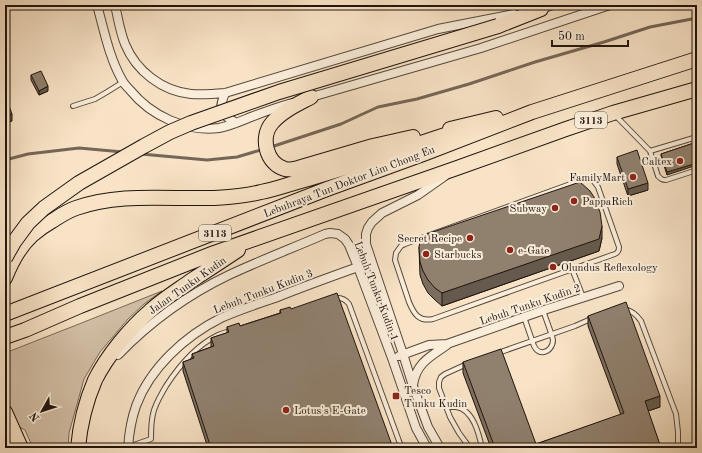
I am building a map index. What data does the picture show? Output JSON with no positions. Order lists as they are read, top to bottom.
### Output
{
  "streets": {
    "highway": ["3113", "Lebuhraya Tun Doktor Lim Chong Eu", "Jalan Tunku Kudin"],
    "street": ["Lebuh Tunku Kudin 3", "Lebuh Tunku Kudin 1", "Lebuh Tunku Kudin 2"]
  },
  "crossings": [
    ["Lebuhraya Tun Doktor Lim Chong Eu", "Jalan Tunku Kudin"],
    ["Lebuhraya Tun Doktor Lim Chong Eu", "Lebuh Tunku Kudin 1"],
    ["Jalan Tunku Kudin", "Lebuh Tunku Kudin 1"],
    ["Lebuh Tunku Kudin 3", "Lebuh Tunku Kudin 1"],
    ["Lebuh Tunku Kudin 1", "Lebuh Tunku Kudin 2"]
  ],
  "places": {
    "other": [
      "Caltex",
      "FamilyMart",
      "PappaRich",
      "Subway",
      "Secret Recipe",
      "e-Gate",
      "Starbucks",
      "Olundus Reflexology",
      "Lotus's E-Gate"
    ],
    "transit": ["Tesco Tunku Kudin"]
  },
  "scale_bar": "50 m",
  "north": "bottom left"
}
